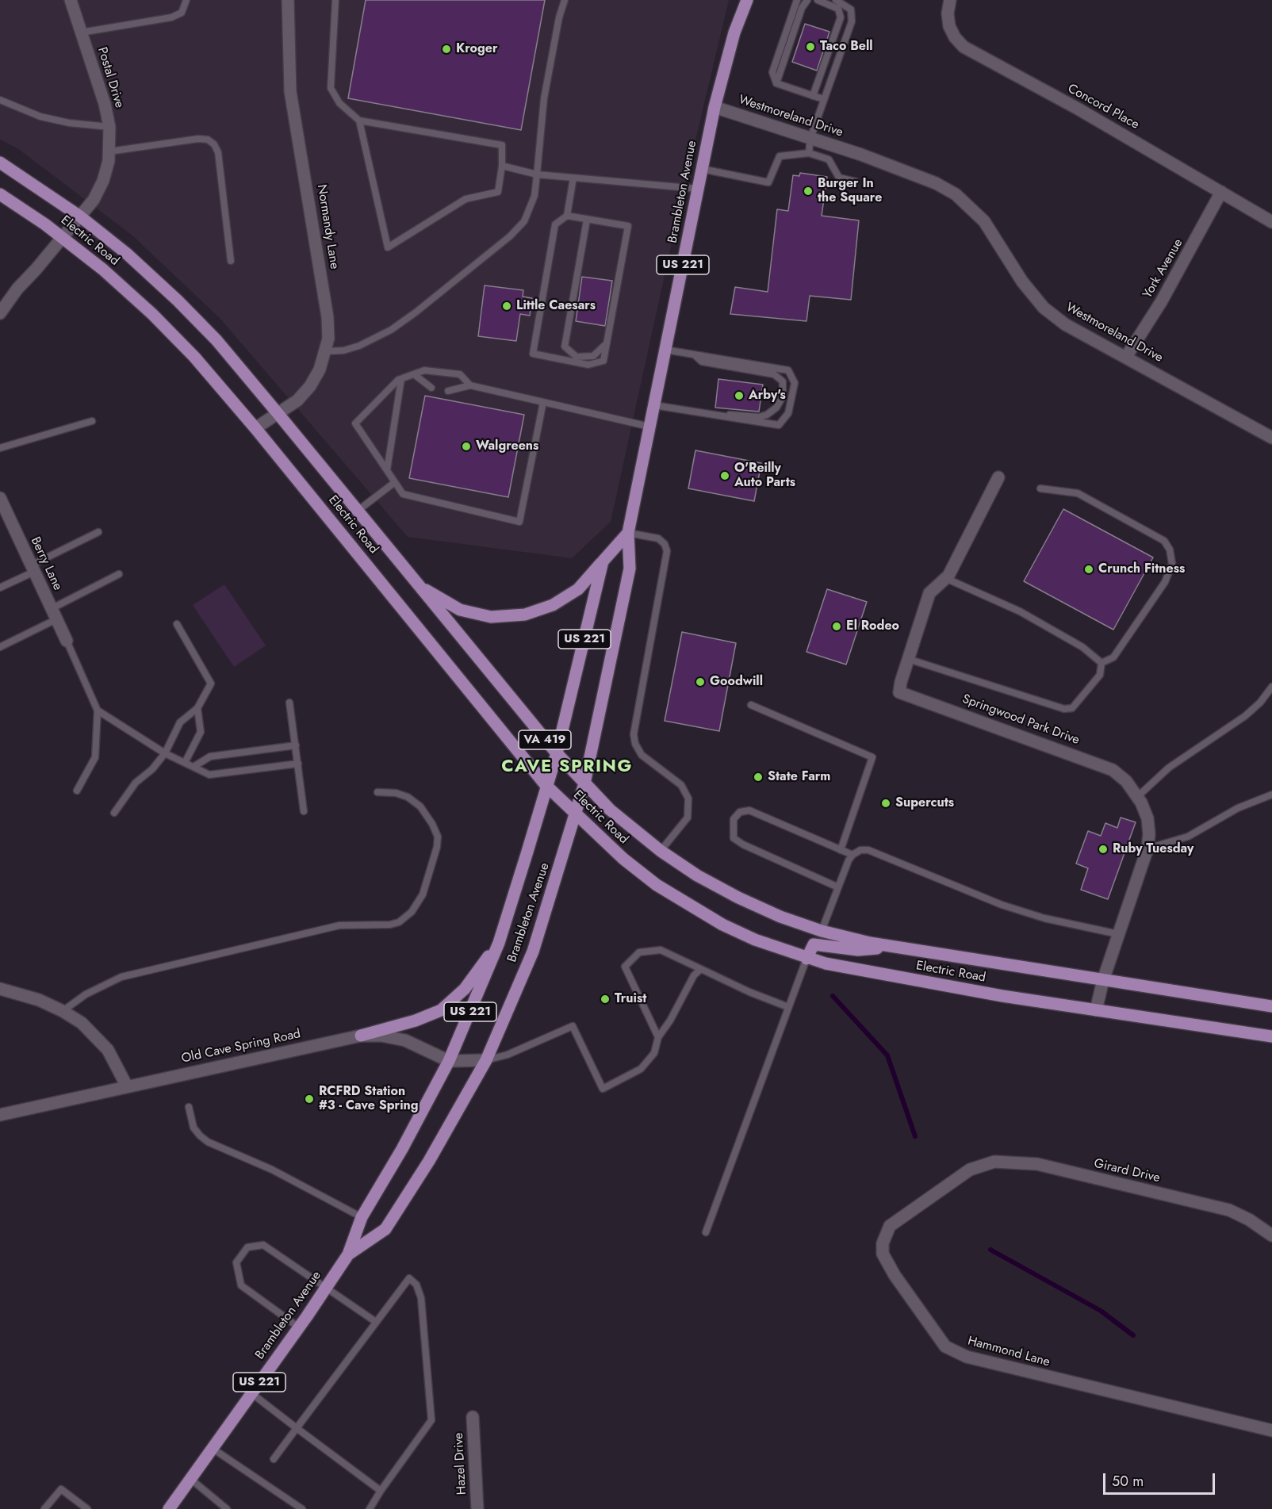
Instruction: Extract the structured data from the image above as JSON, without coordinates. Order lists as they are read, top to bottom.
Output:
{
  "streets": {
    "main road": [
      "Brambleton Avenue",
      "Electric Road",
      "US 221",
      "VA 419"
    ],
    "street": [
      "Postal Drive",
      "Concord Place",
      "Westmoreland Drive",
      "Normandy Lane",
      "York Avenue",
      "Berry Lane",
      "Springwood Park Drive",
      "Old Cave Spring Road",
      "Girard Drive",
      "Hammond Lane",
      "Hazel Drive"
    ]
  },
  "crossings": [
    ["Postal Drive", "Electric Road"],
    ["Concord Place", "York Avenue"],
    ["Westmoreland Drive", "Brambleton Avenue"],
    ["Westmoreland Drive", "York Avenue"],
    ["Brambleton Avenue", "Electric Road"],
    ["Brambleton Avenue", "Old Cave Spring Road"],
    ["Normandy Lane", "Electric Road"],
    ["Electric Road", "Springwood Park Drive"],
    ["Girard Drive", "Hammond Lane"]
  ],
  "districts": ["CAVE SPRING"],
  "places": [
    "Taco Bell",
    "Kroger",
    "Burger In the Square",
    "Little Caesars",
    "Arby's",
    "Walgreens",
    "O'Reilly Auto Parts",
    "Crunch Fitness",
    "El Rodeo",
    "Goodwill",
    "State Farm",
    "Supercuts",
    "Ruby Tuesday",
    "Truist",
    "RCFRD Station #3 - Cave Spring"
  ],
  "scale_bar": "50 m"
}
